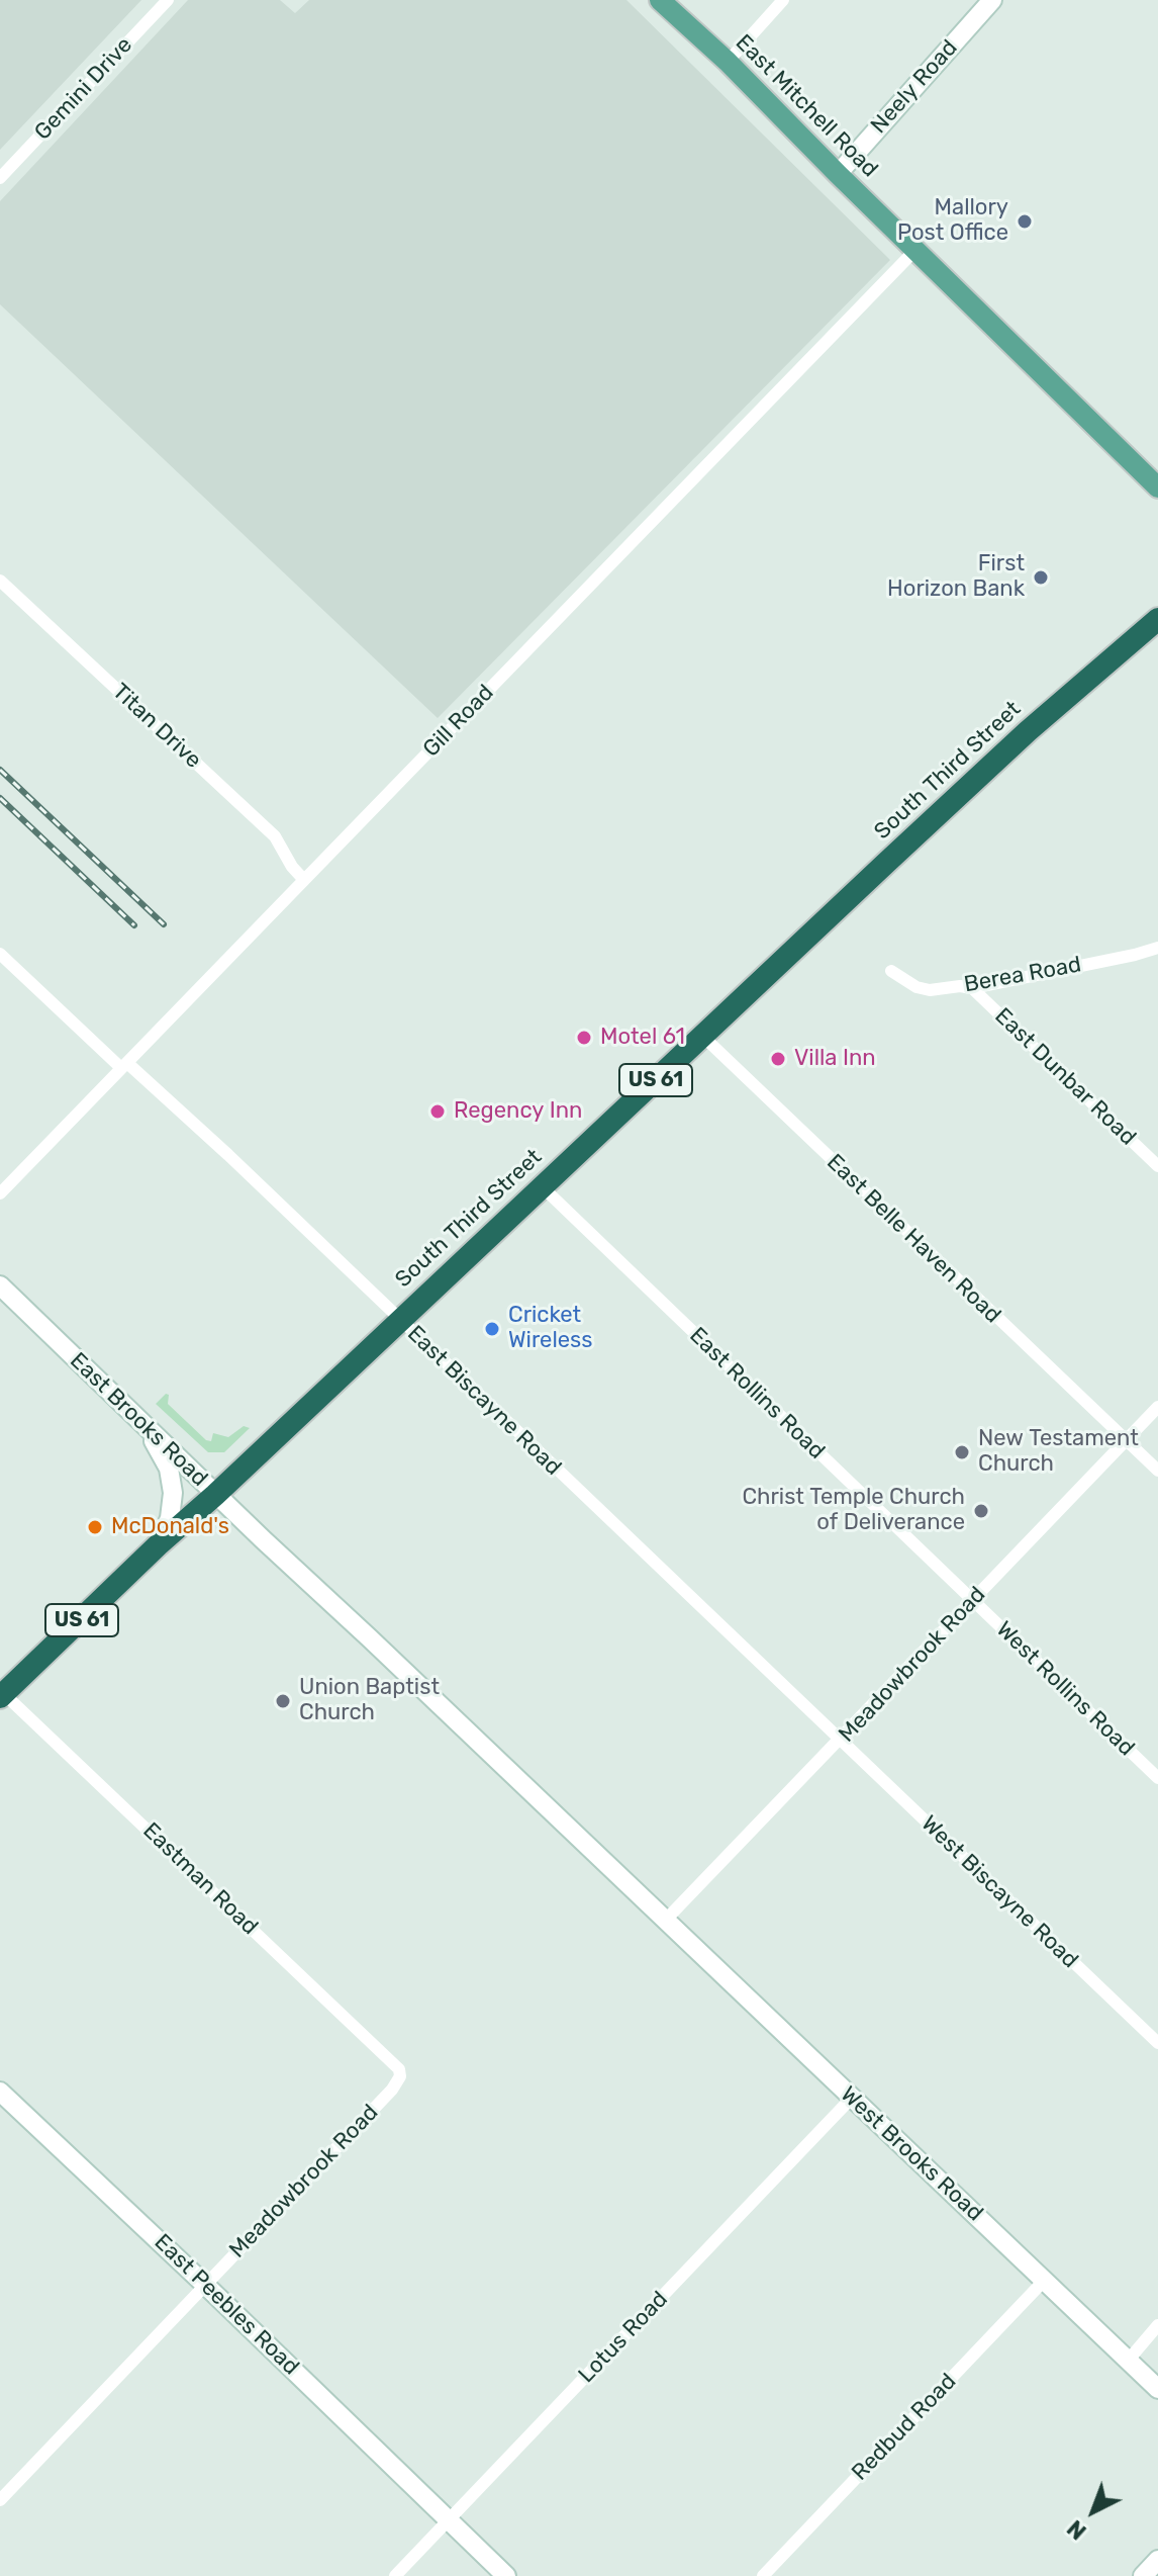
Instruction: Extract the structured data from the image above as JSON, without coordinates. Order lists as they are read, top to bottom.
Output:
{
  "streets": {
    "highway": ["South Third Street", "US 61"],
    "main road": ["East Mitchell Road"],
    "street": [
      "Neely Road",
      "Gemini Drive",
      "Gill Road",
      "Titan Drive",
      "Berea Road",
      "East Dunbar Road",
      "East Belle Haven Road",
      "East Rollins Road",
      "East Biscayne Road",
      "East Brooks Road",
      "Meadowbrook Road",
      "West Rollins Road",
      "Eastman Road",
      "West Biscayne Road",
      "West Brooks Road",
      "East Peebles Road",
      "Lotus Road",
      "Redbud Road"
    ]
  },
  "crossings": [
    ["Neely Road", "East Mitchell Road"],
    ["East Mitchell Road", "Gill Road"],
    ["Gill Road", "Titan Drive"],
    ["Gill Road", "East Biscayne Road"],
    ["South Third Street", "East Belle Haven Road"],
    ["South Third Street", "East Rollins Road"],
    ["South Third Street", "East Biscayne Road"],
    ["South Third Street", "East Brooks Road"],
    ["South Third Street", "Eastman Road"],
    ["Berea Road", "East Dunbar Road"],
    ["East Belle Haven Road", "Meadowbrook Road"],
    ["East Rollins Road", "Meadowbrook Road"],
    ["East Rollins Road", "West Rollins Road"],
    ["East Biscayne Road", "Meadowbrook Road"],
    ["East Biscayne Road", "West Biscayne Road"],
    ["East Brooks Road", "Meadowbrook Road"],
    ["East Brooks Road", "West Brooks Road"],
    ["Meadowbrook Road", "West Rollins Road"],
    ["Meadowbrook Road", "Eastman Road"],
    ["Meadowbrook Road", "West Biscayne Road"],
    ["Meadowbrook Road", "West Brooks Road"],
    ["Meadowbrook Road", "East Peebles Road"],
    ["West Brooks Road", "Lotus Road"],
    ["West Brooks Road", "Redbud Road"],
    ["East Peebles Road", "Lotus Road"]
  ],
  "places": [
    "Mallory Post Office",
    "First Horizon Bank",
    "Motel 61",
    "Villa Inn",
    "Regency Inn",
    "Cricket Wireless",
    "New Testament Church",
    "Christ Temple Church of Deliverance",
    "McDonald's",
    "Union Baptist Church"
  ],
  "north": "bottom left"
}
